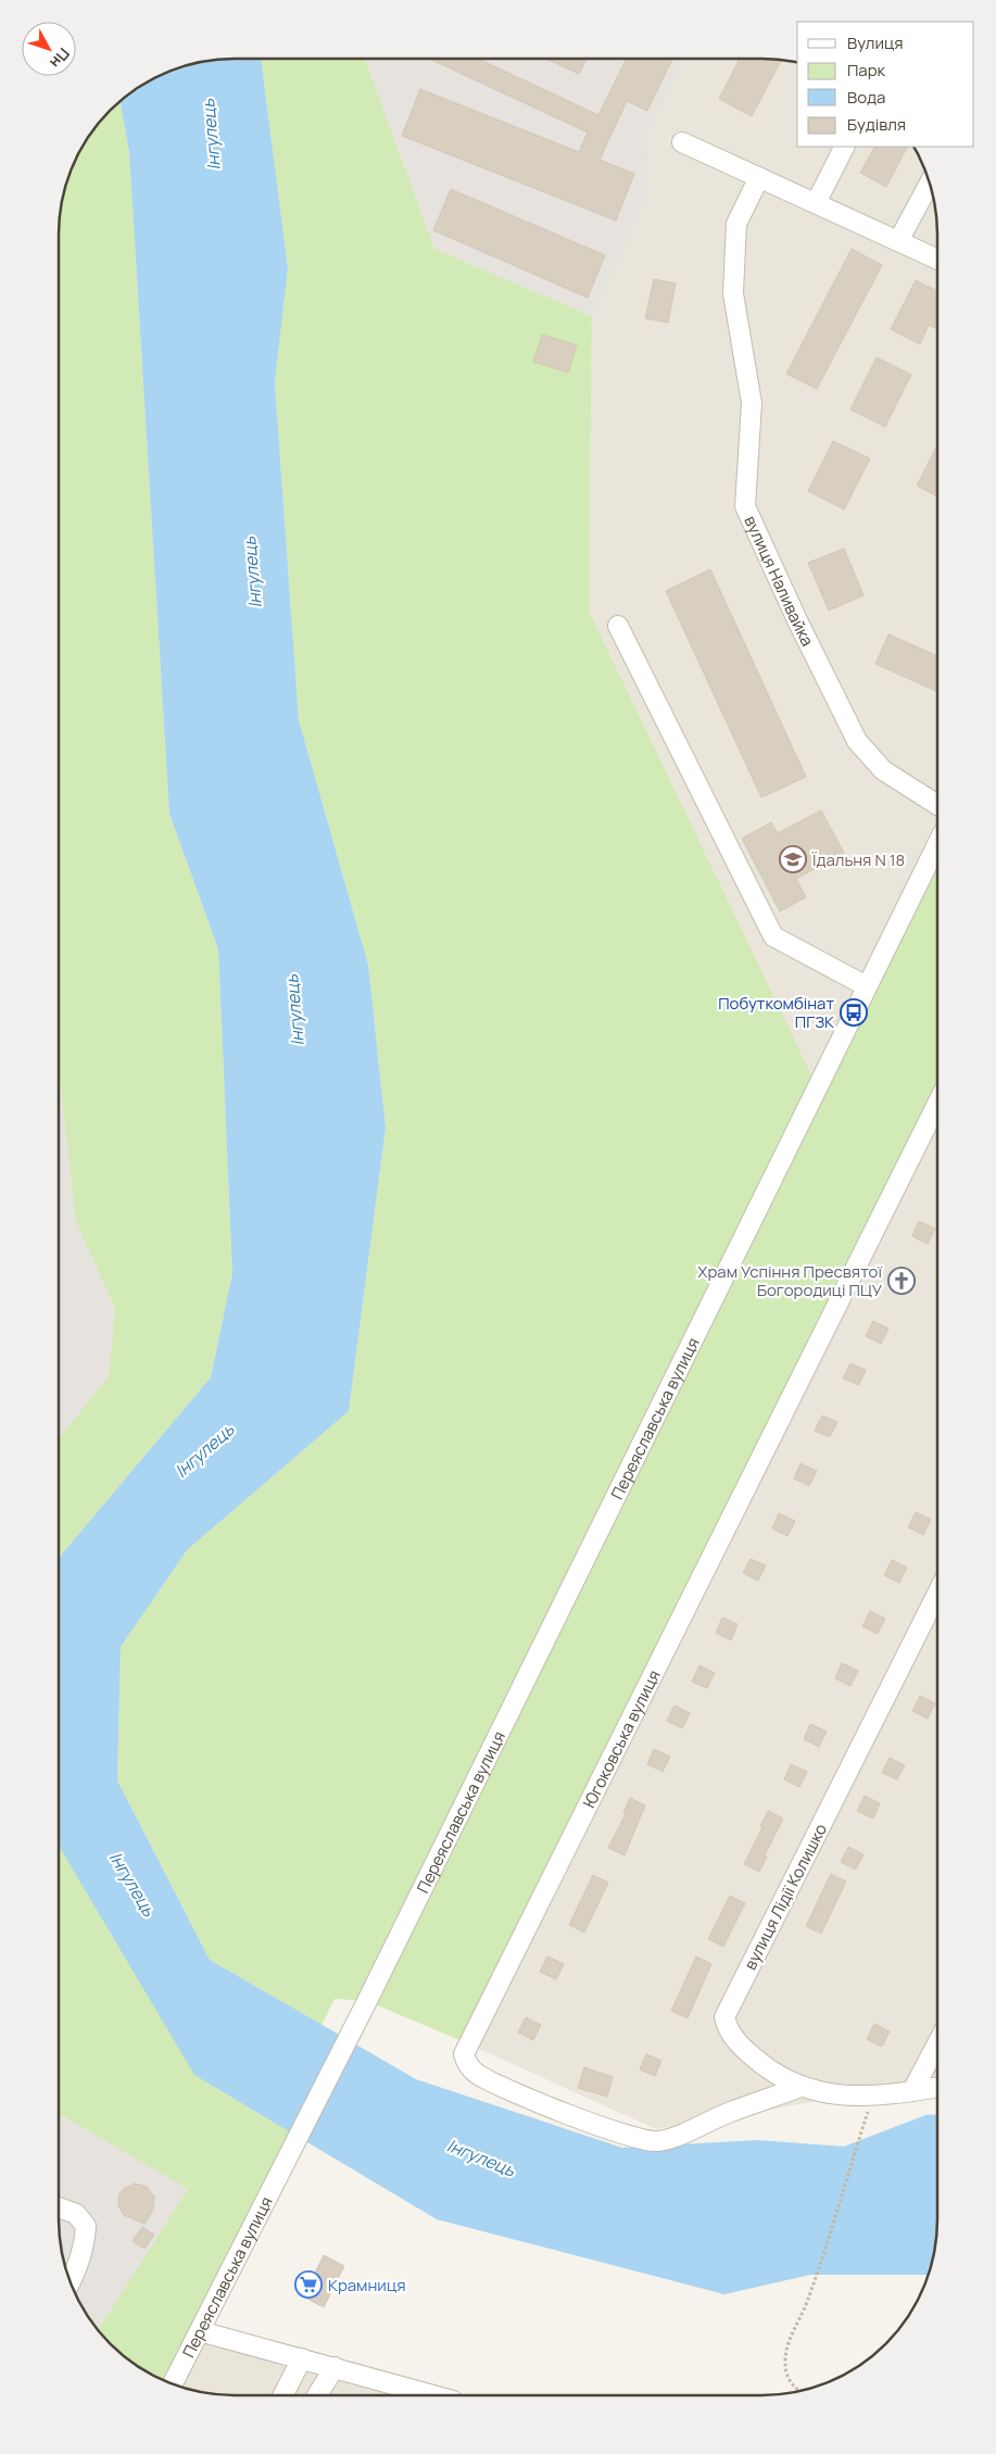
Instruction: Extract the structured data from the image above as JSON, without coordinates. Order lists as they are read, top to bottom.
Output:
{
  "streets": {
    "street": [
      "вулиця Наливайка",
      "Переяславська вулиця",
      "Югоковська вулиця",
      "вулиця Лідії Колишко"
    ]
  },
  "crossings": [
    ["Югоковська вулиця", "вулиця Лідії Колишко"]
  ],
  "water": ["Інгулець"],
  "places": {
    "school or university": ["Їдальня N 18"],
    "bus stop": ["Побуткомбінат ПГЗК"],
    "church": ["Храм Успіння Пресвятої Богородиці ПЦУ"],
    "supermarket": ["Крамниця"]
  },
  "legend": [
    "Вулиця",
    "Парк",
    "Вода",
    "Будівля"
  ],
  "north": "bottom right"
}
